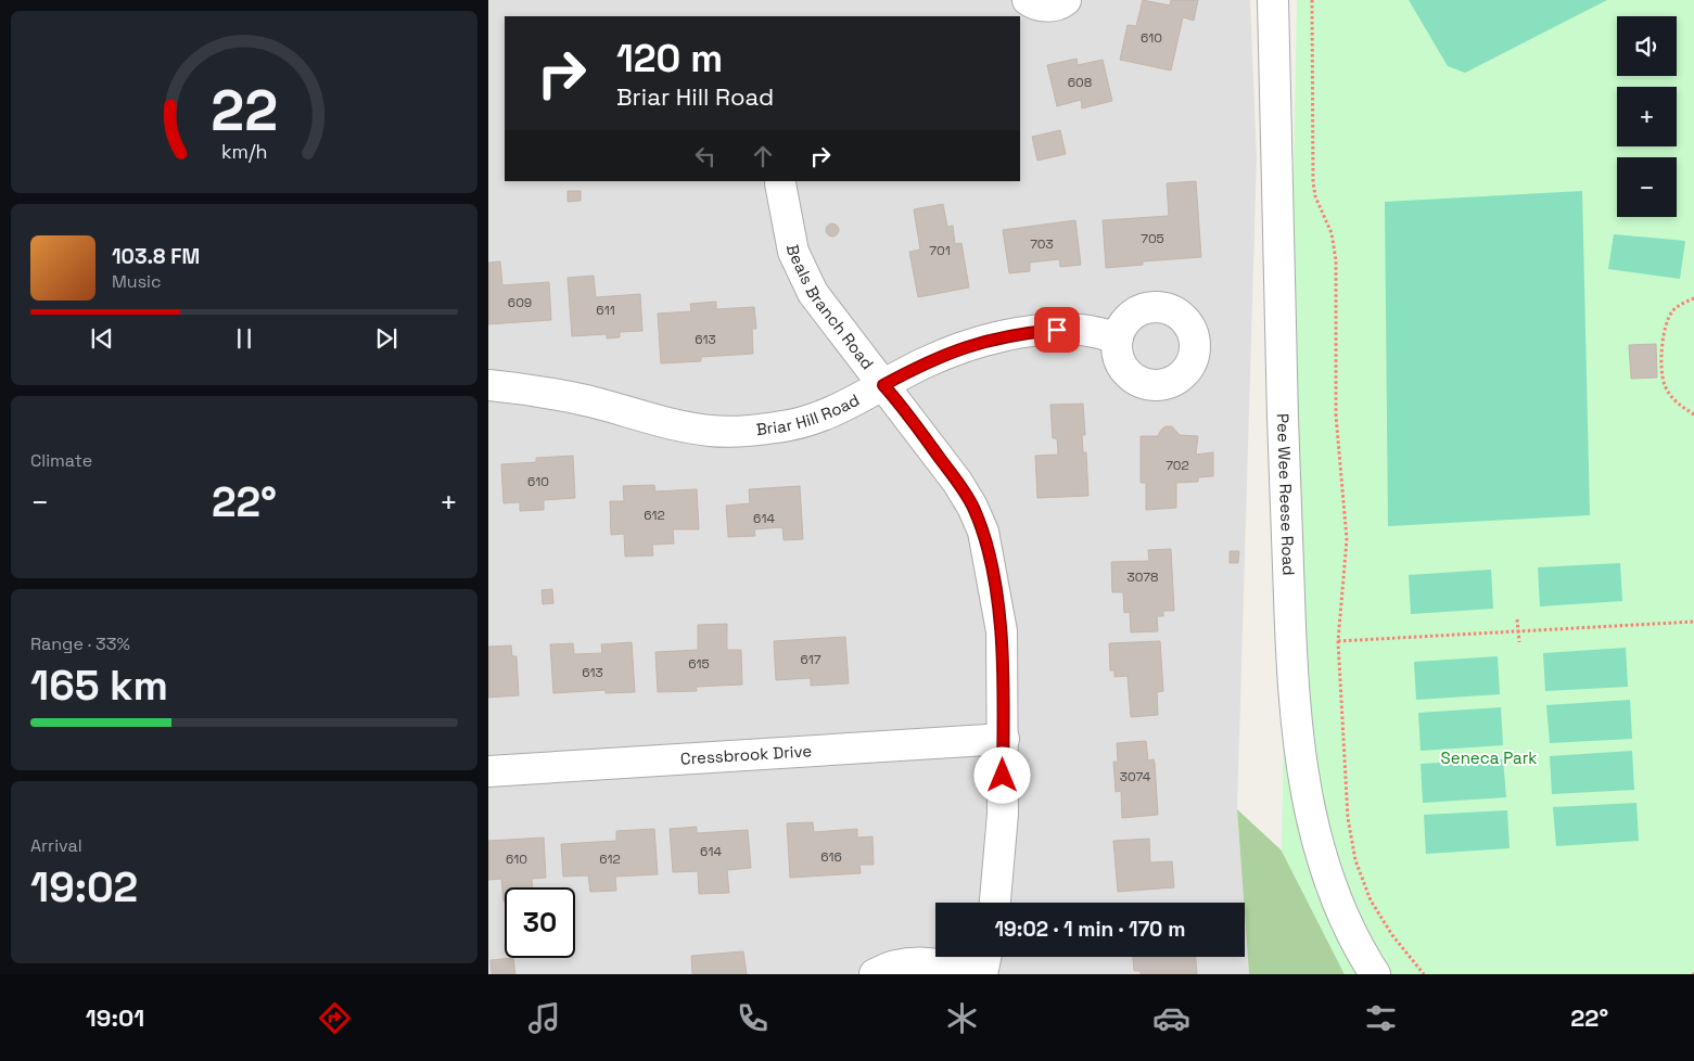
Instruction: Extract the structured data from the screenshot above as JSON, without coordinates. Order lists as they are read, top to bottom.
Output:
{
  "streets": {
    "street": [
      "Beals Branch Road",
      "Briar Hill Road",
      "Pee Wee Reese Road",
      "Cressbrook Drive"
    ]
  },
  "crossings": [
    ["Beals Branch Road", "Briar Hill Road"],
    ["Beals Branch Road", "Cressbrook Drive"]
  ],
  "parks": ["Seneca Park"],
  "house_numbers": [
    "610",
    "608",
    "705",
    "703",
    "701",
    "609",
    "611",
    "613",
    "702",
    "610",
    "612",
    "614",
    "3078",
    "617",
    "615",
    "613",
    "3074",
    "614",
    "616",
    "610",
    "612"
  ],
  "page": {
    "map_buttons": ["+", "−"],
    "turn": ["120 m", "Briar Hill Road"],
    "song": ["103.8 FM", "Music"],
    "tile": [
      "Climate",
      ["Range · 33%", "165 km"],
      ["Arrival", "19:02"]
    ],
    "heat": ["−", "22°", "+"],
    "limit": "30",
    "trip": "19:02 · 1 min · 170 m",
    "tabs": ["19:01", "22°"],
    "gauge": ["22", "km/h"]
  }
}
